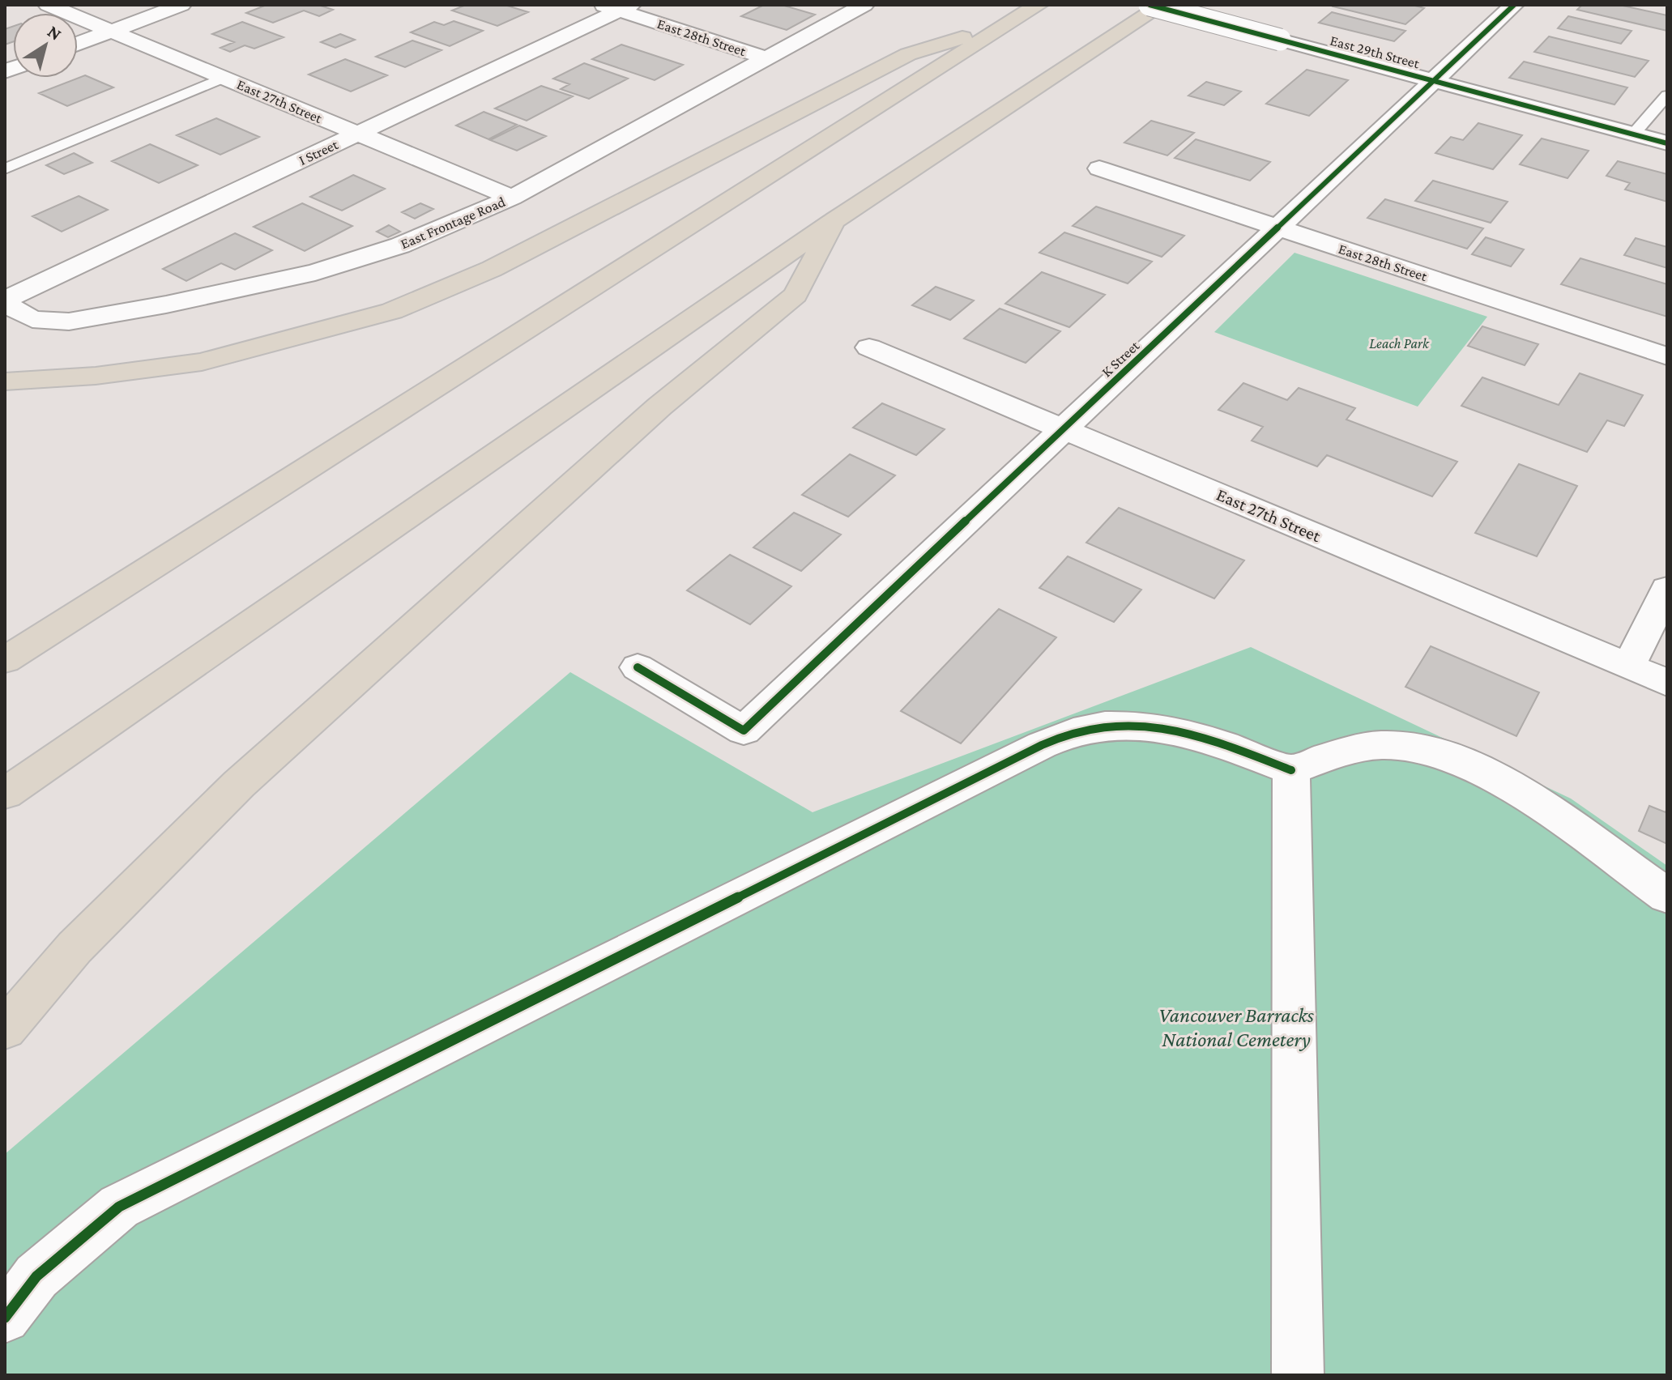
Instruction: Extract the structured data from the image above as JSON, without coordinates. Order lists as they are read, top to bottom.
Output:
{
  "streets": {
    "street": [
      "East 28th Street",
      "East 29th Street",
      "East 27th Street",
      "I Street",
      "East Frontage Road",
      "K Street"
    ]
  },
  "crossings": [
    ["East 28th Street", "I Street"],
    ["East 28th Street", "East Frontage Road"],
    ["East 28th Street", "K Street"],
    ["East 29th Street", "K Street"],
    ["East 27th Street", "I Street"],
    ["East 27th Street", "East Frontage Road"],
    ["East 27th Street", "K Street"],
    ["I Street", "East Frontage Road"]
  ],
  "parks": ["Leach Park", "Vancouver Barracks National Cemetery"],
  "north": "top right"
}
